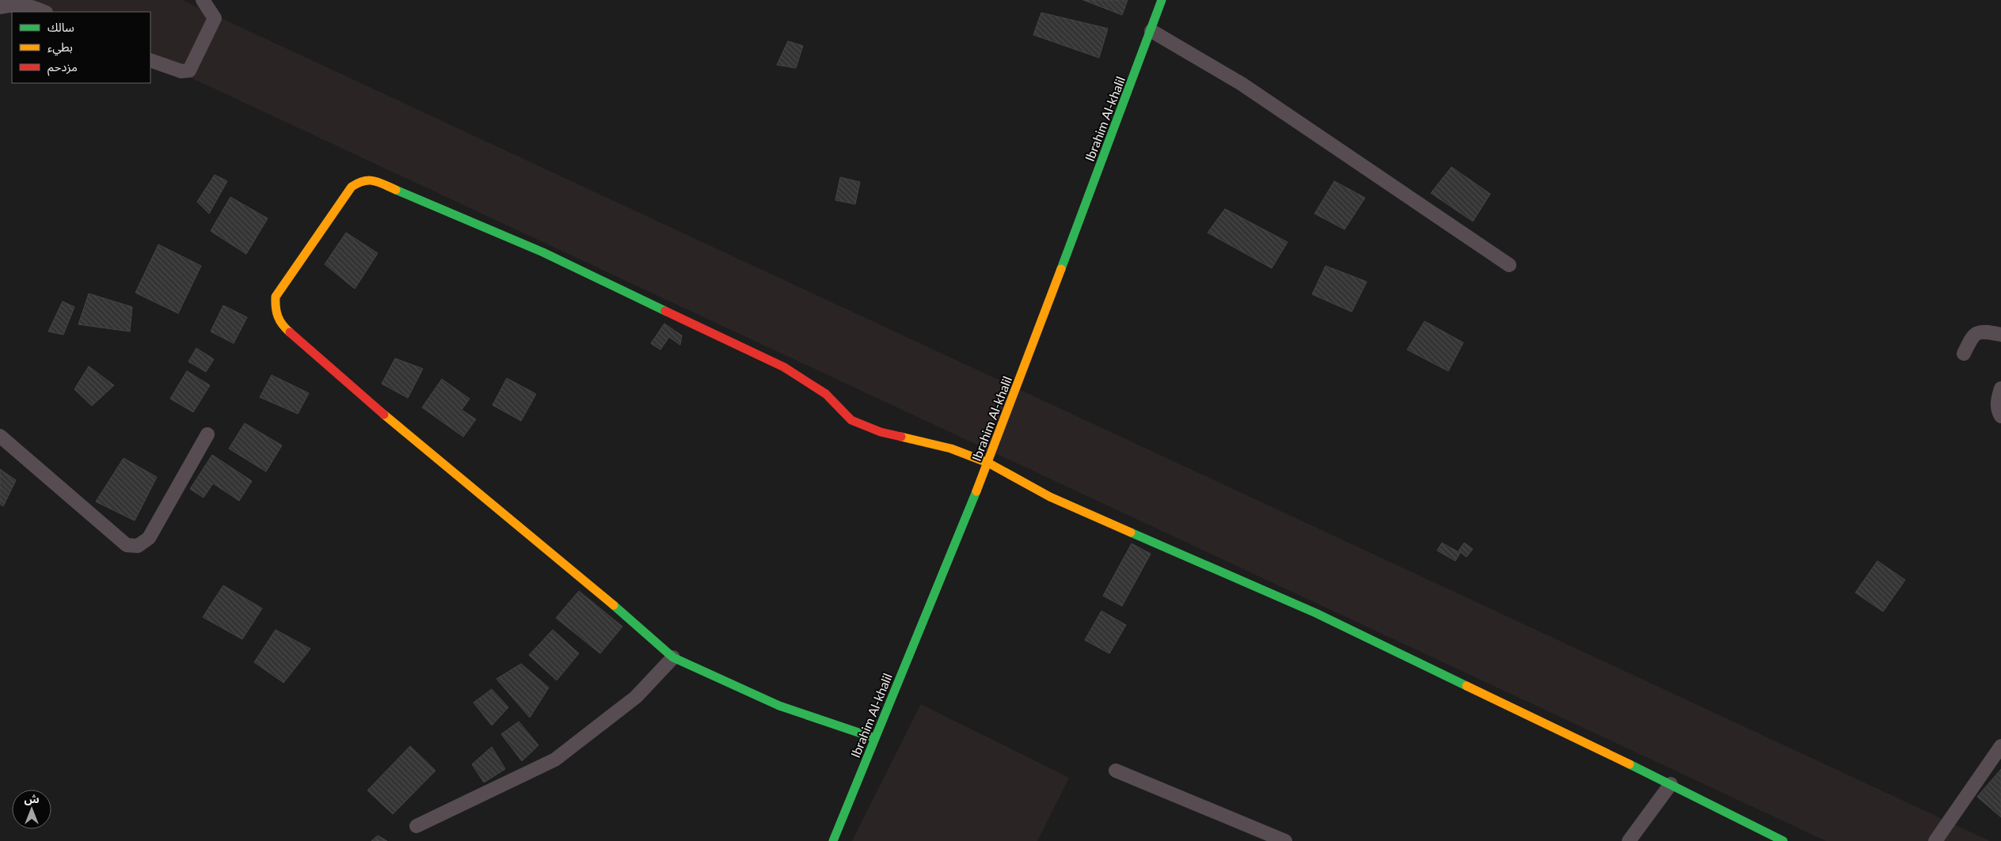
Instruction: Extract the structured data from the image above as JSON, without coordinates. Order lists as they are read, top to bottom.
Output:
{
  "streets": {
    "street": ["Ibrahim Al-khalil"]
  },
  "legend": ["سالك", "بطيء", "مزدحم"],
  "north": "top"
}
